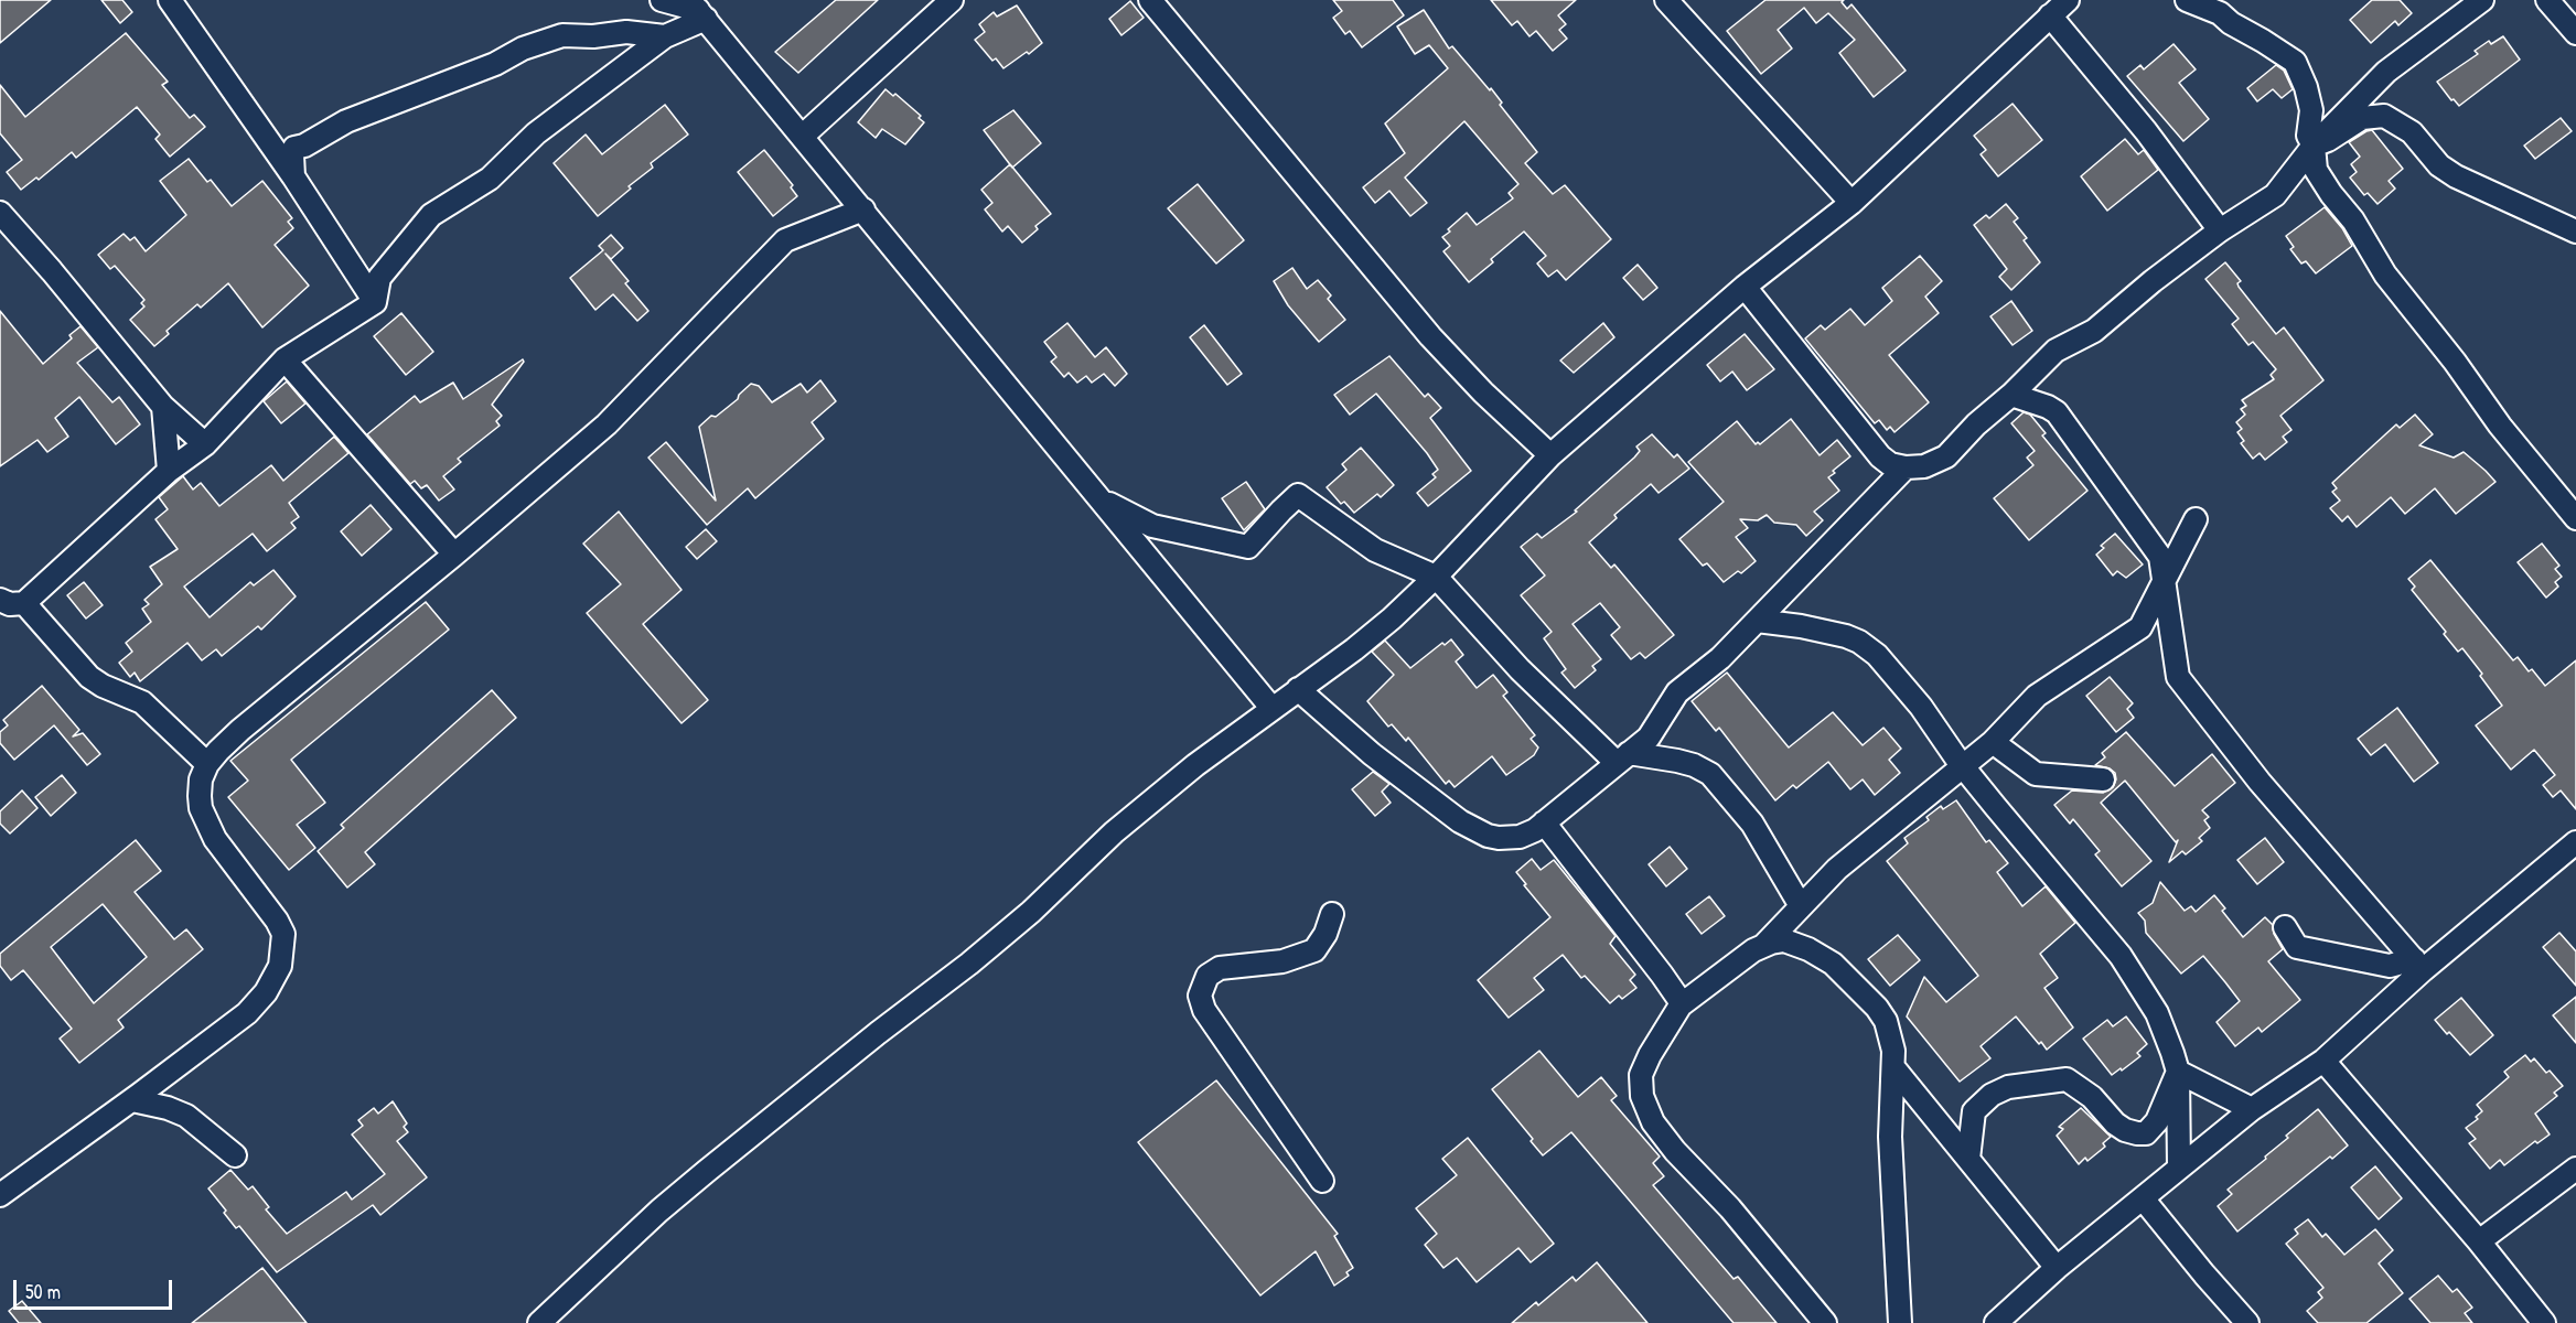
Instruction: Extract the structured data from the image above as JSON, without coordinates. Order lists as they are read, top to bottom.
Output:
{
  "scale_bar": "50 m"
}
